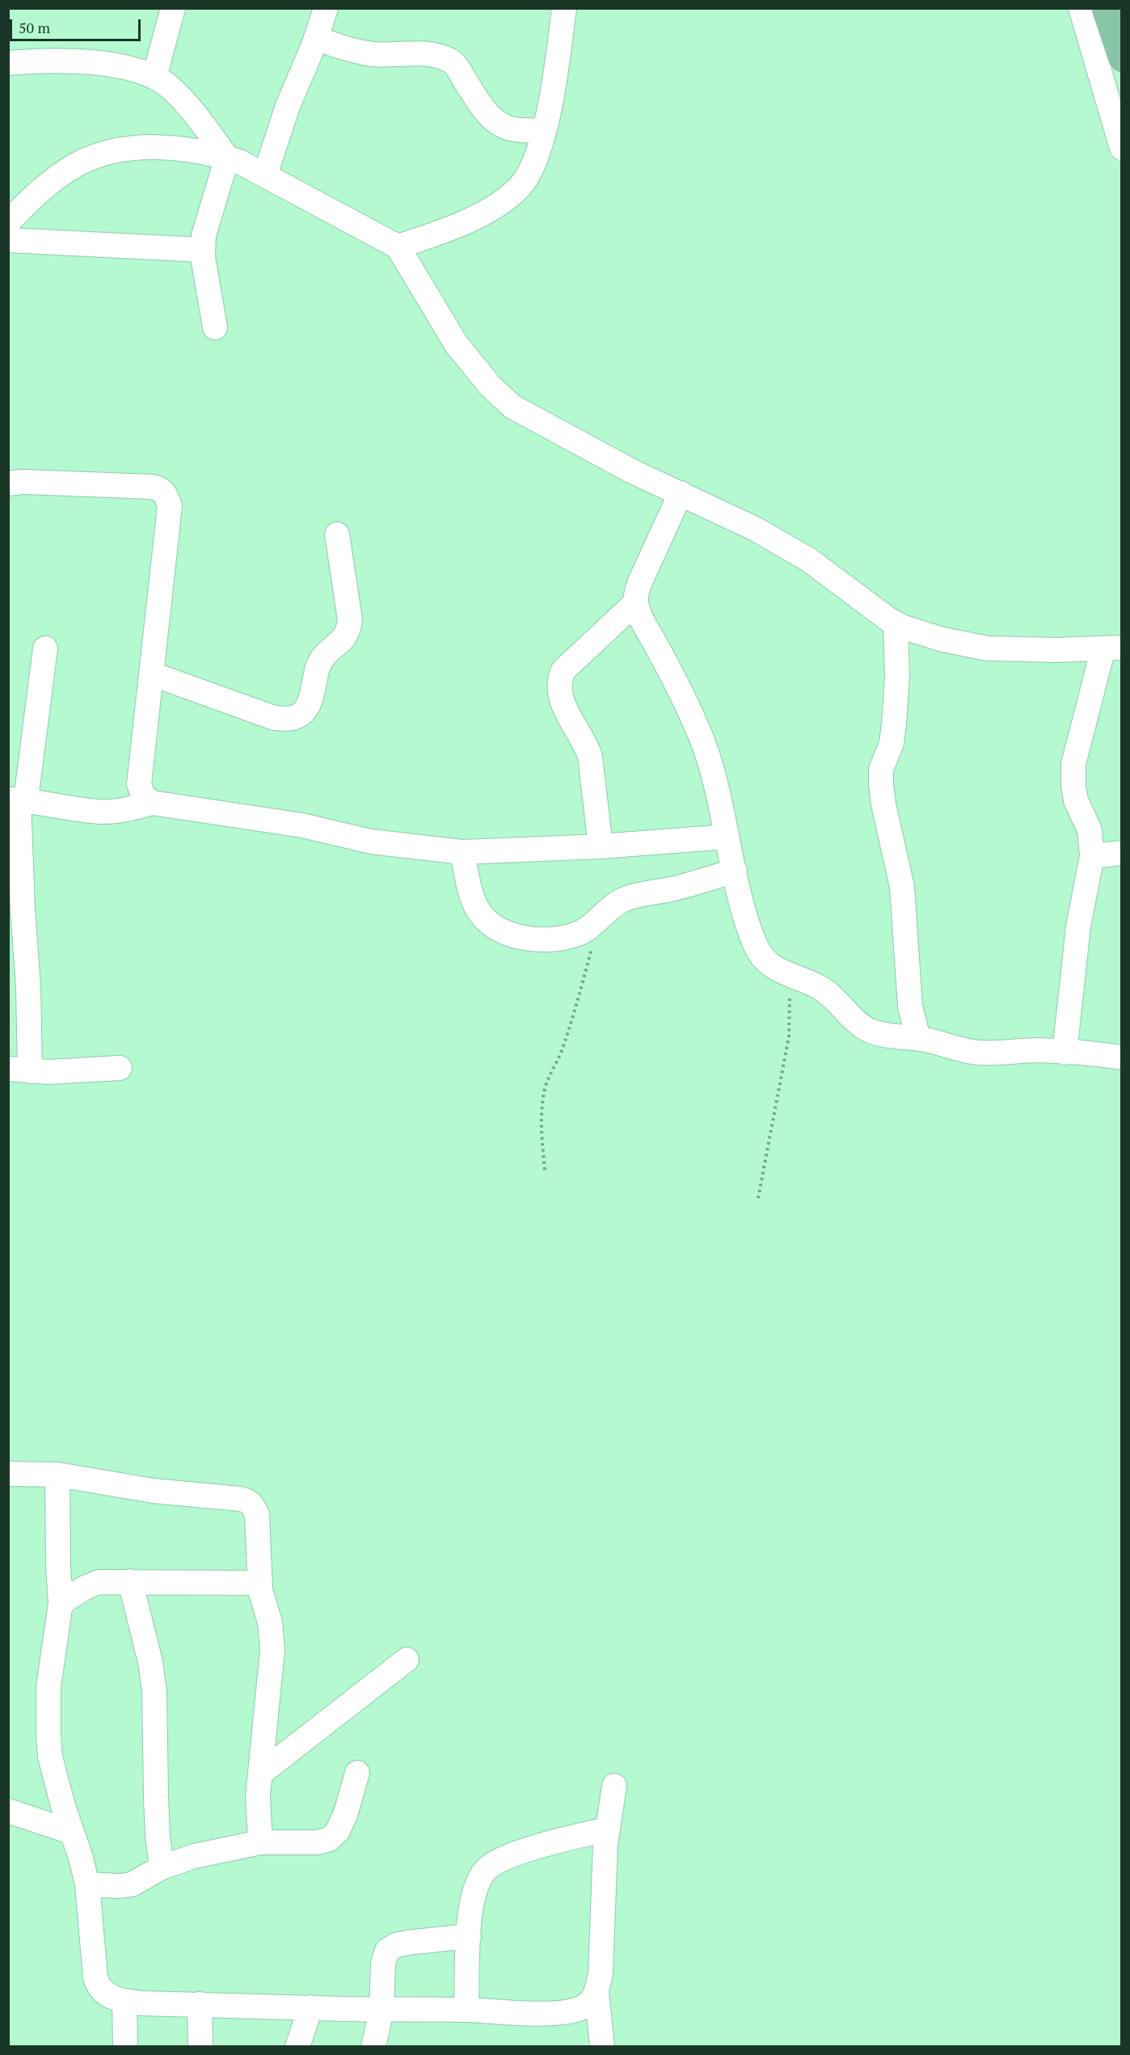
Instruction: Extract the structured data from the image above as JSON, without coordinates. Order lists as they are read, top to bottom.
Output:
{
  "scale_bar": "50 m"
}
